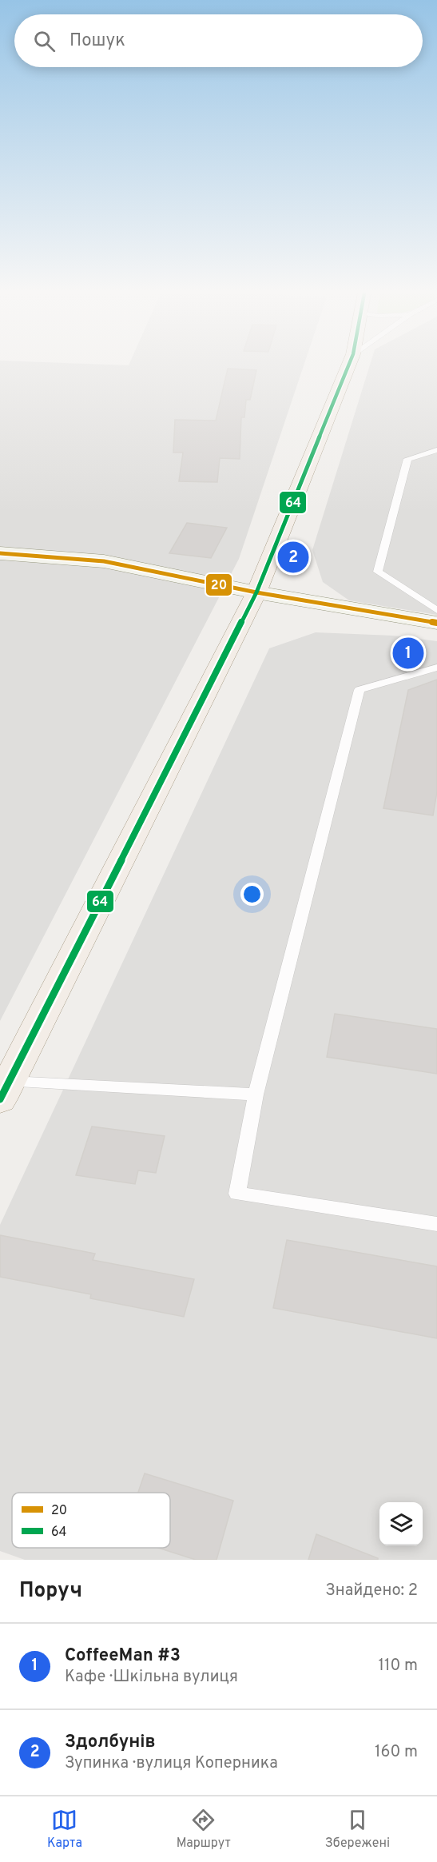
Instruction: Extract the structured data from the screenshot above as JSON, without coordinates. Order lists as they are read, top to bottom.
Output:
{
  "lines": ["transit line 64", "transit line 20"],
  "legend": ["20", "64"],
  "page": {
    "search": "Пошук",
    "pins": ["2", "1"],
    "heading": ["Поруч", "Знайдено: 2"],
    "list": [
      {
        "mark": "1",
        "name": "CoffeeMan #3",
        "note": "Кафе · Шкільна вулиця",
        "value": "110 m"
      },
      {
        "mark": "2",
        "name": "Здолбунів",
        "note": "Зупинка · вулиця Коперника",
        "value": "160 m"
      }
    ],
    "nav": ["Карта", "Маршрут", "Збережені"]
  }
}
